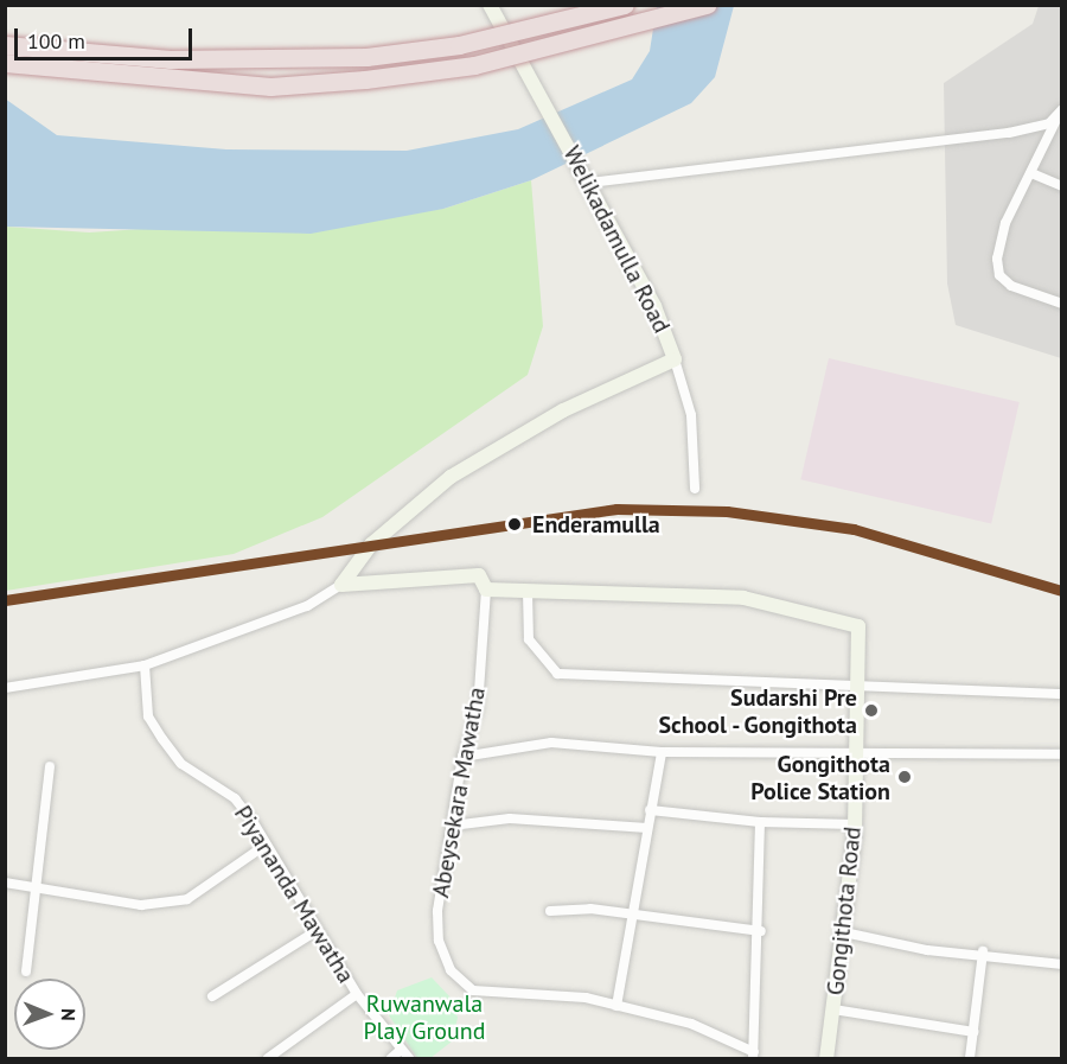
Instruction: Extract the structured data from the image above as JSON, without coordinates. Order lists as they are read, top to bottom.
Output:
{
  "streets": {
    "street": [
      "Welikadamulla Road",
      "Abeysekara Mawatha",
      "Piyananda Mawatha",
      "Gongithota Road"
    ]
  },
  "parks": ["Ruwanwala Play Ground"],
  "places": ["Enderamulla", "Sudarshi Pre School - Gongithota", "Gongithota Police Station"],
  "scale_bar": "100 m",
  "north": "right"
}
